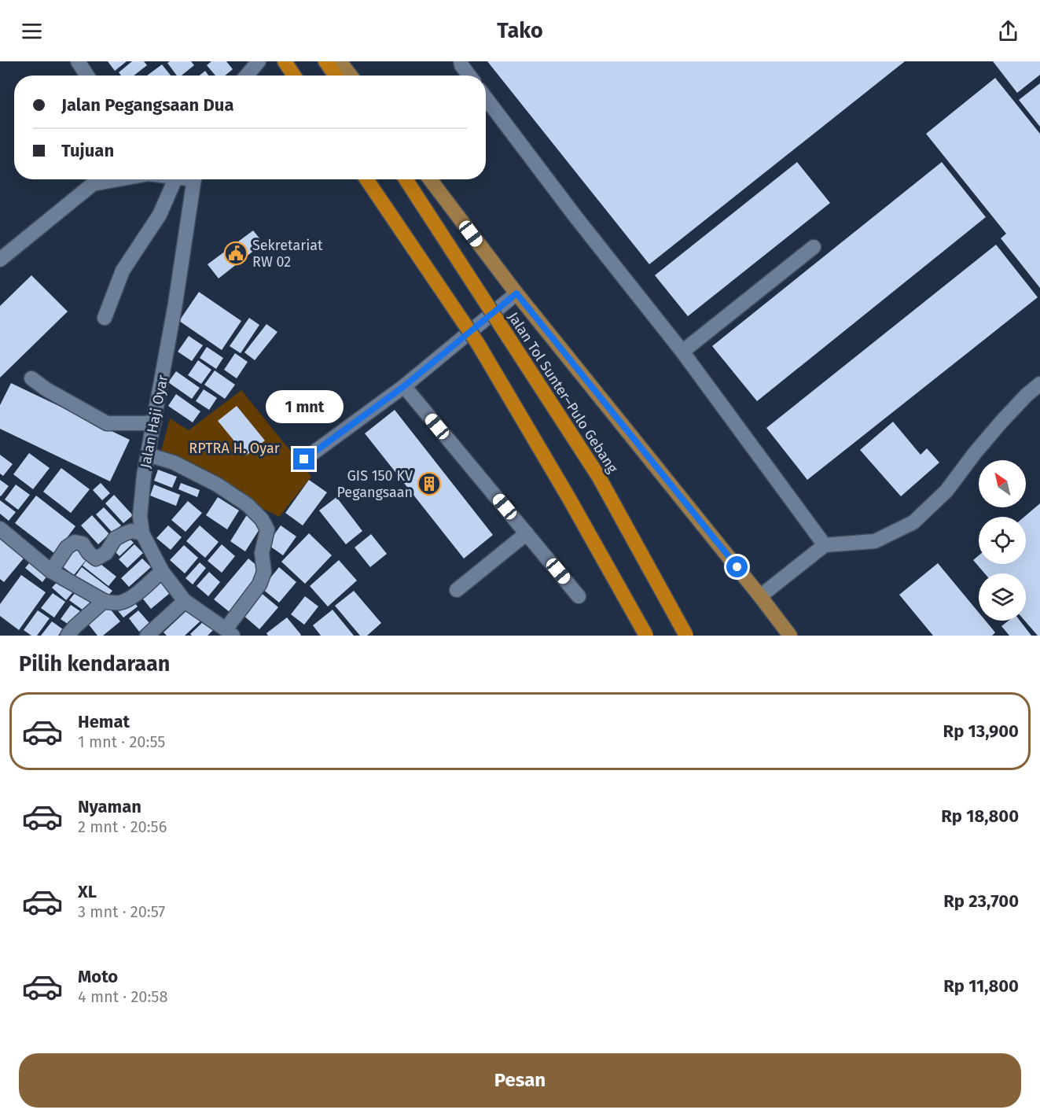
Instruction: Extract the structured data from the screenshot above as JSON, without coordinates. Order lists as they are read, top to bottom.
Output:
{
  "streets": {
    "highway": ["Jalan Tol Sunter–Pulo Gebang"],
    "street": ["Jalan Haji Oyar"]
  },
  "parks": ["RPTRA H. Oyar"],
  "places": {
    "public building": ["Sekretariat RW 02"],
    "building": ["GIS 150 KV Pegangsaan"]
  },
  "north": "top left",
  "page": {
    "header": "Tako",
    "banner": ["Jalan Pegangsaan Dua", "Tujuan"],
    "bubble": "1 mnt",
    "heading": "Pilih kendaraan",
    "list": [
      {
        "name": "Hemat",
        "note": "1 mnt · 20:55",
        "value": "Rp 13,900"
      },
      {
        "name": "Nyaman",
        "note": "2 mnt · 20:56",
        "value": "Rp 18,800"
      },
      {
        "name": "XL",
        "note": "3 mnt · 20:57",
        "value": "Rp 23,700"
      },
      {
        "name": "Moto",
        "note": "4 mnt · 20:58",
        "value": "Rp 11,800"
      }
    ],
    "buttons": "Pesan"
  }
}
